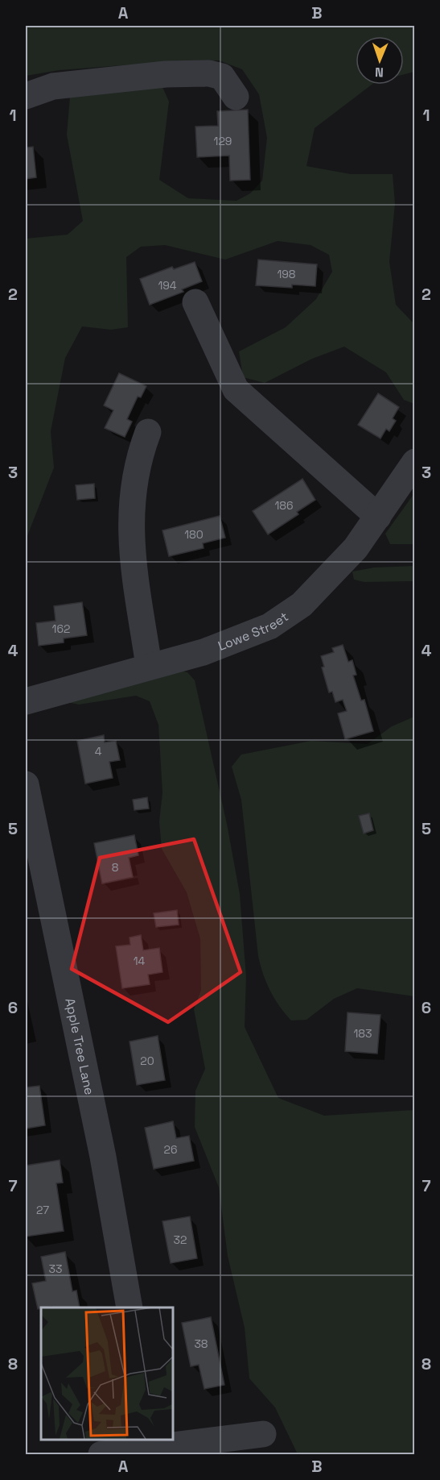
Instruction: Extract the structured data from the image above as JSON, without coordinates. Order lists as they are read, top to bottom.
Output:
{
  "streets": {
    "street": ["Lowe Street", "Apple Tree Lane"]
  },
  "house_numbers": [
    "129",
    "198",
    "194",
    "186",
    "180",
    "162",
    "4",
    "8",
    "14",
    "183",
    "20",
    "26",
    "27",
    "32",
    "33",
    "38"
  ],
  "north": "bottom",
  "grid": {
    "columns": ["A", "B"],
    "rows": [
      "1",
      "2",
      "3",
      "4",
      "5",
      "6",
      "7",
      "8"
    ]
  }
}
